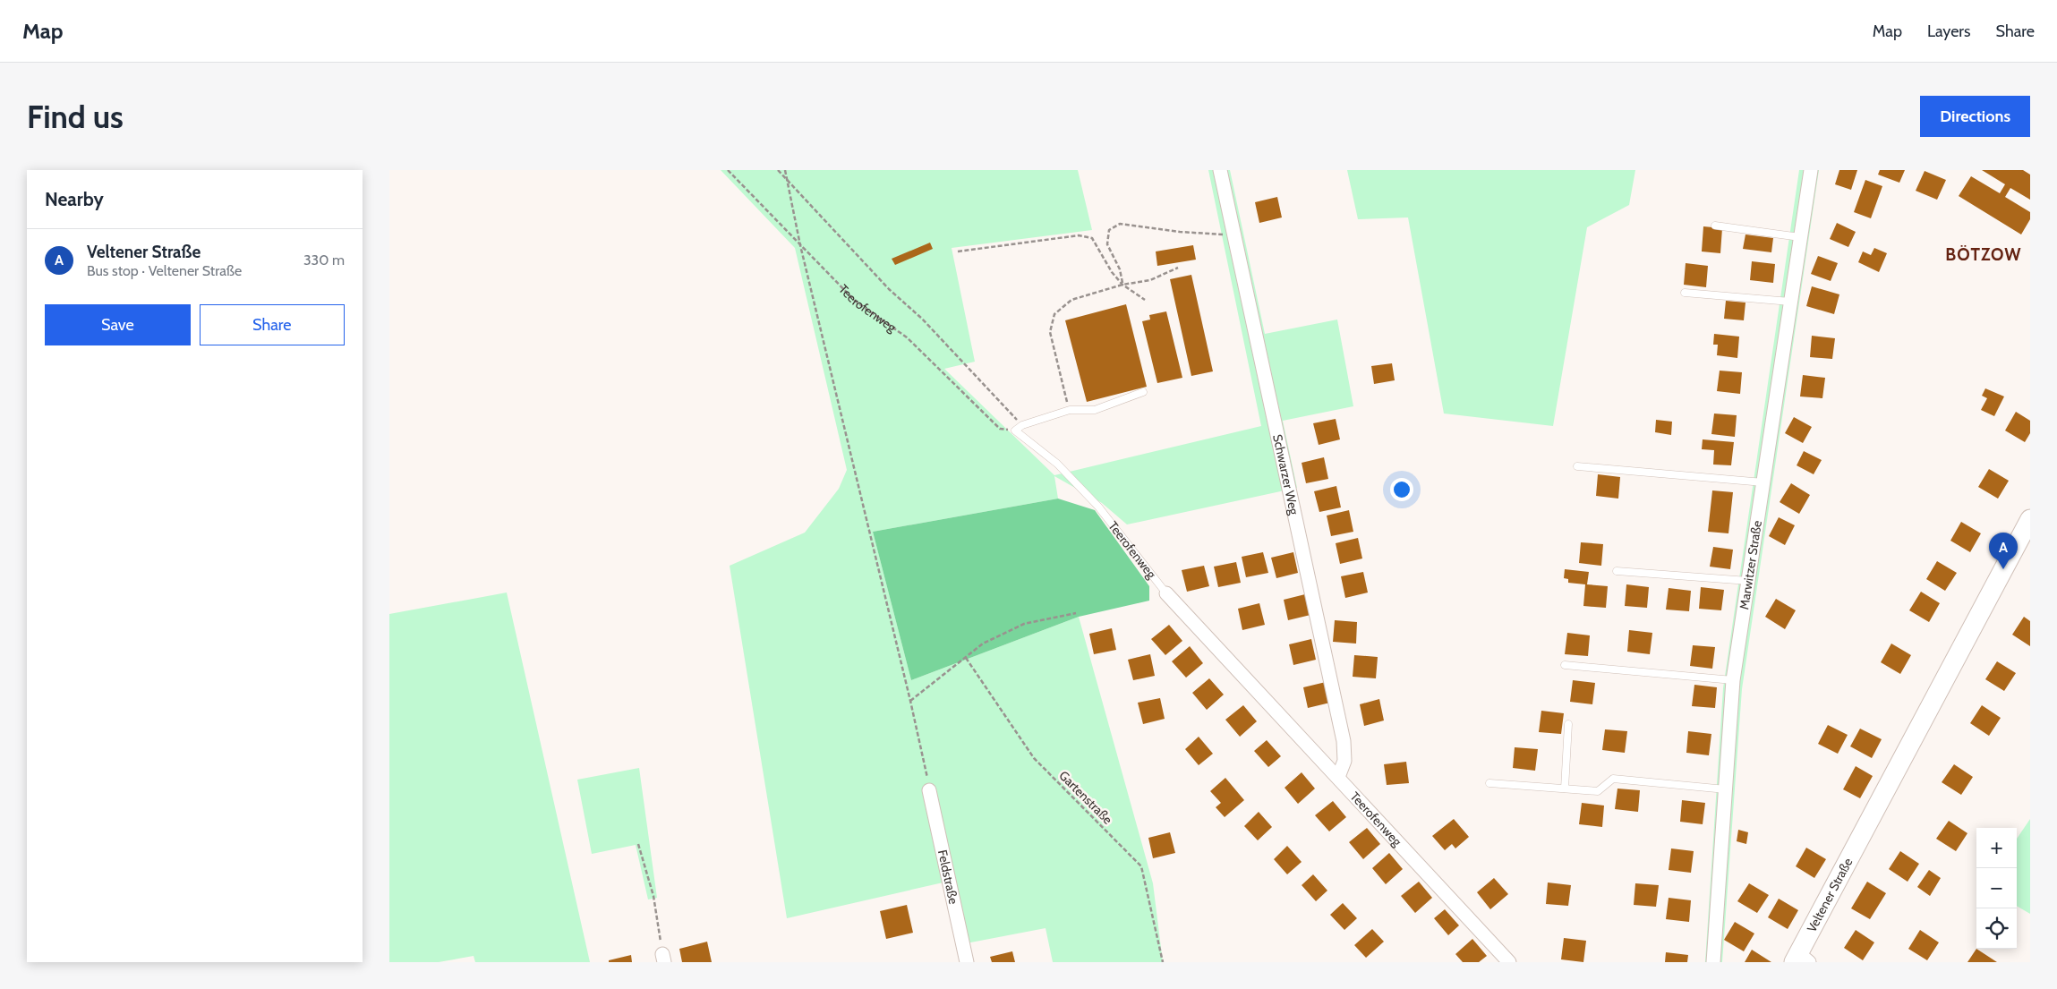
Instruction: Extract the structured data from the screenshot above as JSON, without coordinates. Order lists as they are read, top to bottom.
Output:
{
  "streets": {
    "main road": ["Veltener Straße"],
    "street": [
      "Teerofenweg",
      "Schwarzer Weg",
      "Marwitzer Straße",
      "Feldstraße"
    ],
    "path": ["Gartenstraße"]
  },
  "crossings": [
    ["Teerofenweg", "Schwarzer Weg"]
  ],
  "districts": ["BÖTZOW"],
  "page": {
    "header": "Map",
    "nav": ["Map", "Layers", "Share"],
    "buttons": [
      "Directions",
      ["Save", "Share"]
    ],
    "title": "Find us",
    "heading": "Nearby",
    "list": [
      {
        "mark": "A",
        "name": "Veltener Straße",
        "note": "Bus stop · Veltener Straße",
        "value": "330 m"
      }
    ],
    "pins": "A",
    "map_buttons": ["+", "−"]
  }
}
